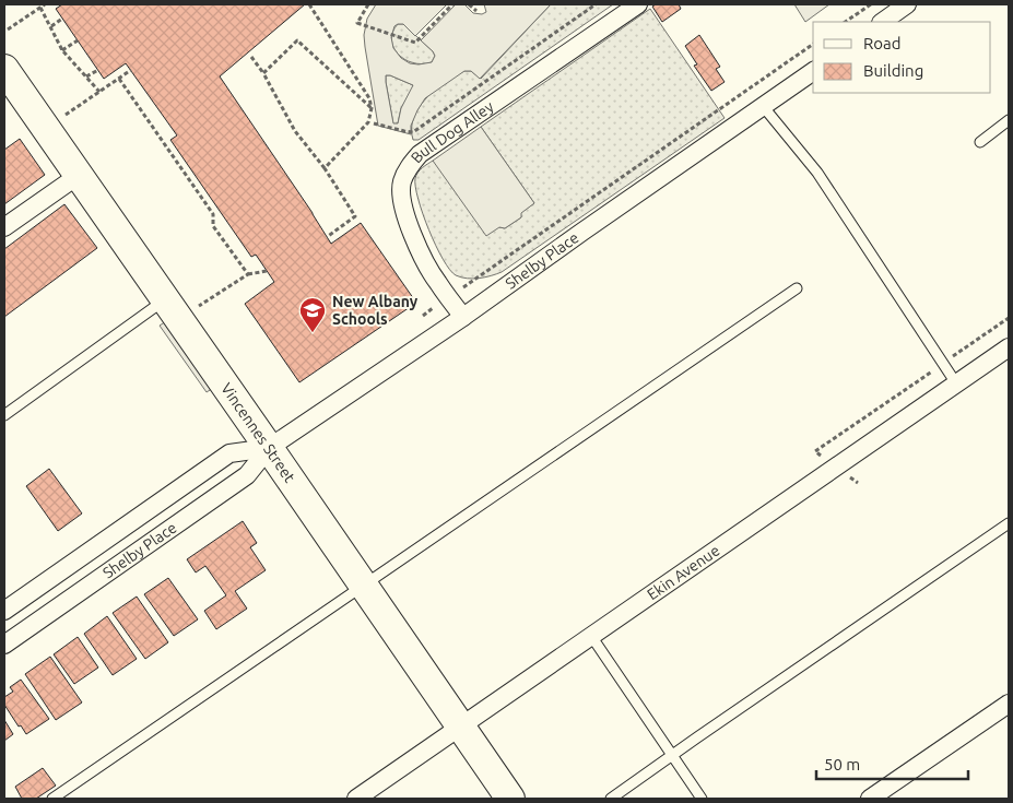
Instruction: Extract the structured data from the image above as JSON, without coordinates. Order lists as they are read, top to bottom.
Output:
{
  "streets": {
    "main road": ["Vincennes Street"],
    "street": ["Bull Dog Alley", "Shelby Place", "Ekin Avenue"]
  },
  "crossings": [
    ["Bull Dog Alley", "Shelby Place"],
    ["Shelby Place", "Vincennes Street"],
    ["Vincennes Street", "Ekin Avenue"]
  ],
  "places": {
    "school or university": ["New Albany Schools"]
  },
  "legend": ["Road", "Building"],
  "scale_bar": "50 m"
}
